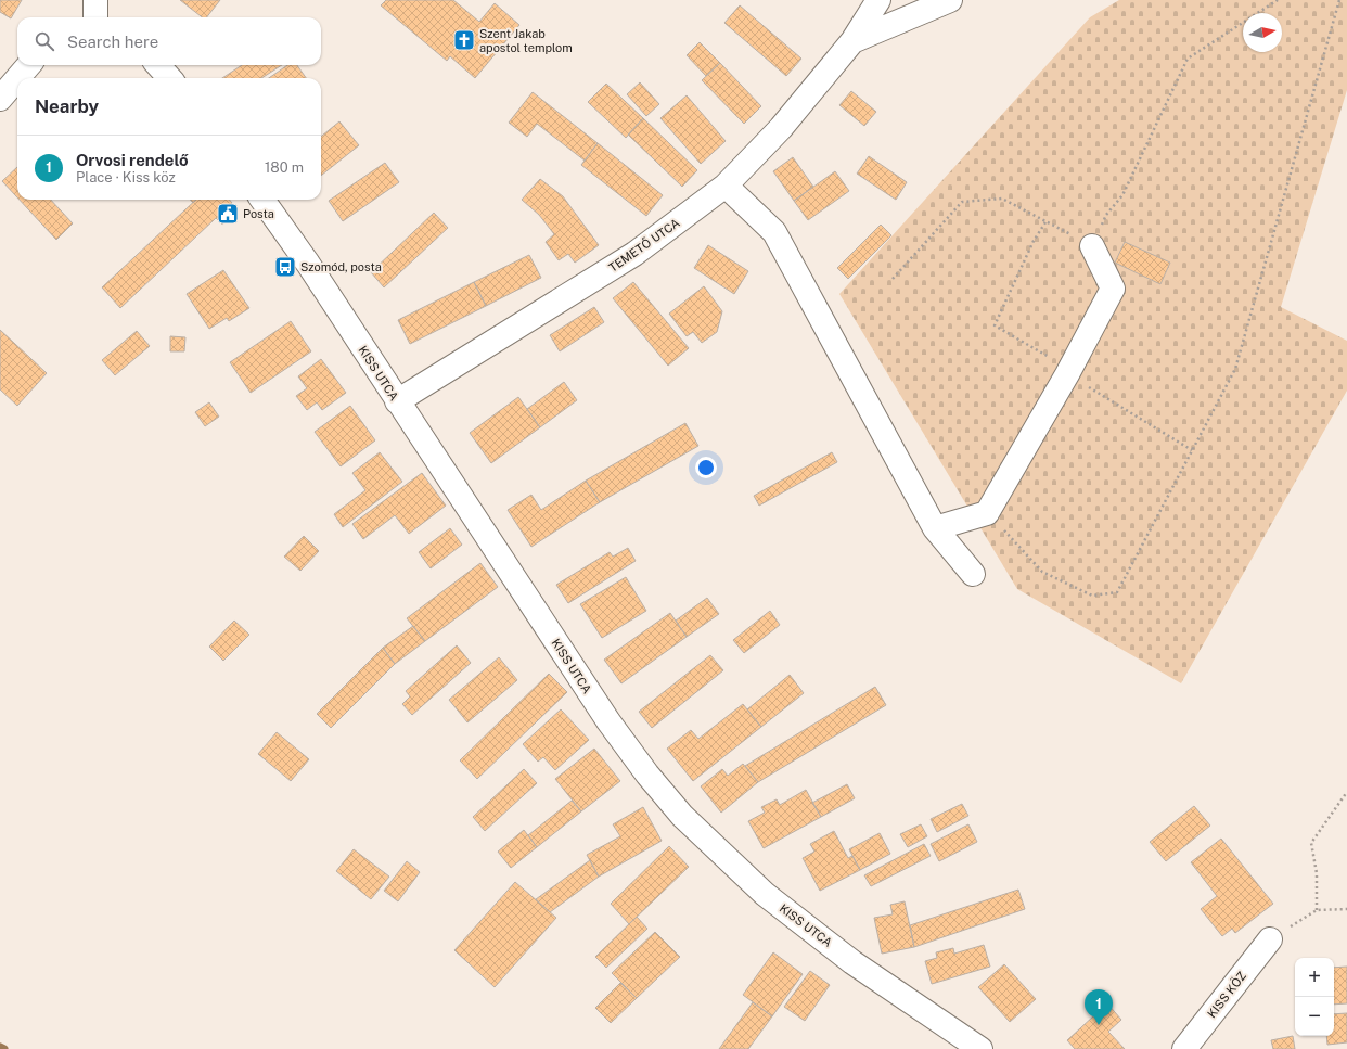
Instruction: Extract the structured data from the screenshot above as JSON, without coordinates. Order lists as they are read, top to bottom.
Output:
{
  "streets": {
    "street": ["TEMETŐ UTCA", "KISS UTCA", "KISS KÖZ"]
  },
  "crossings": [
    ["TEMETŐ UTCA", "KISS UTCA"]
  ],
  "places": {
    "church": ["Szent Jakab apostol templom"],
    "public building": ["Posta"],
    "bus stop": ["Szomód, posta"]
  },
  "north": "right",
  "page": {
    "search": "Search here",
    "heading": "Nearby",
    "list": [
      {
        "mark": "1",
        "name": "Orvosi rendelő",
        "note": "Place · Kiss köz",
        "value": "180 m"
      }
    ],
    "map_buttons": ["+", "−"],
    "pins": "1"
  }
}
